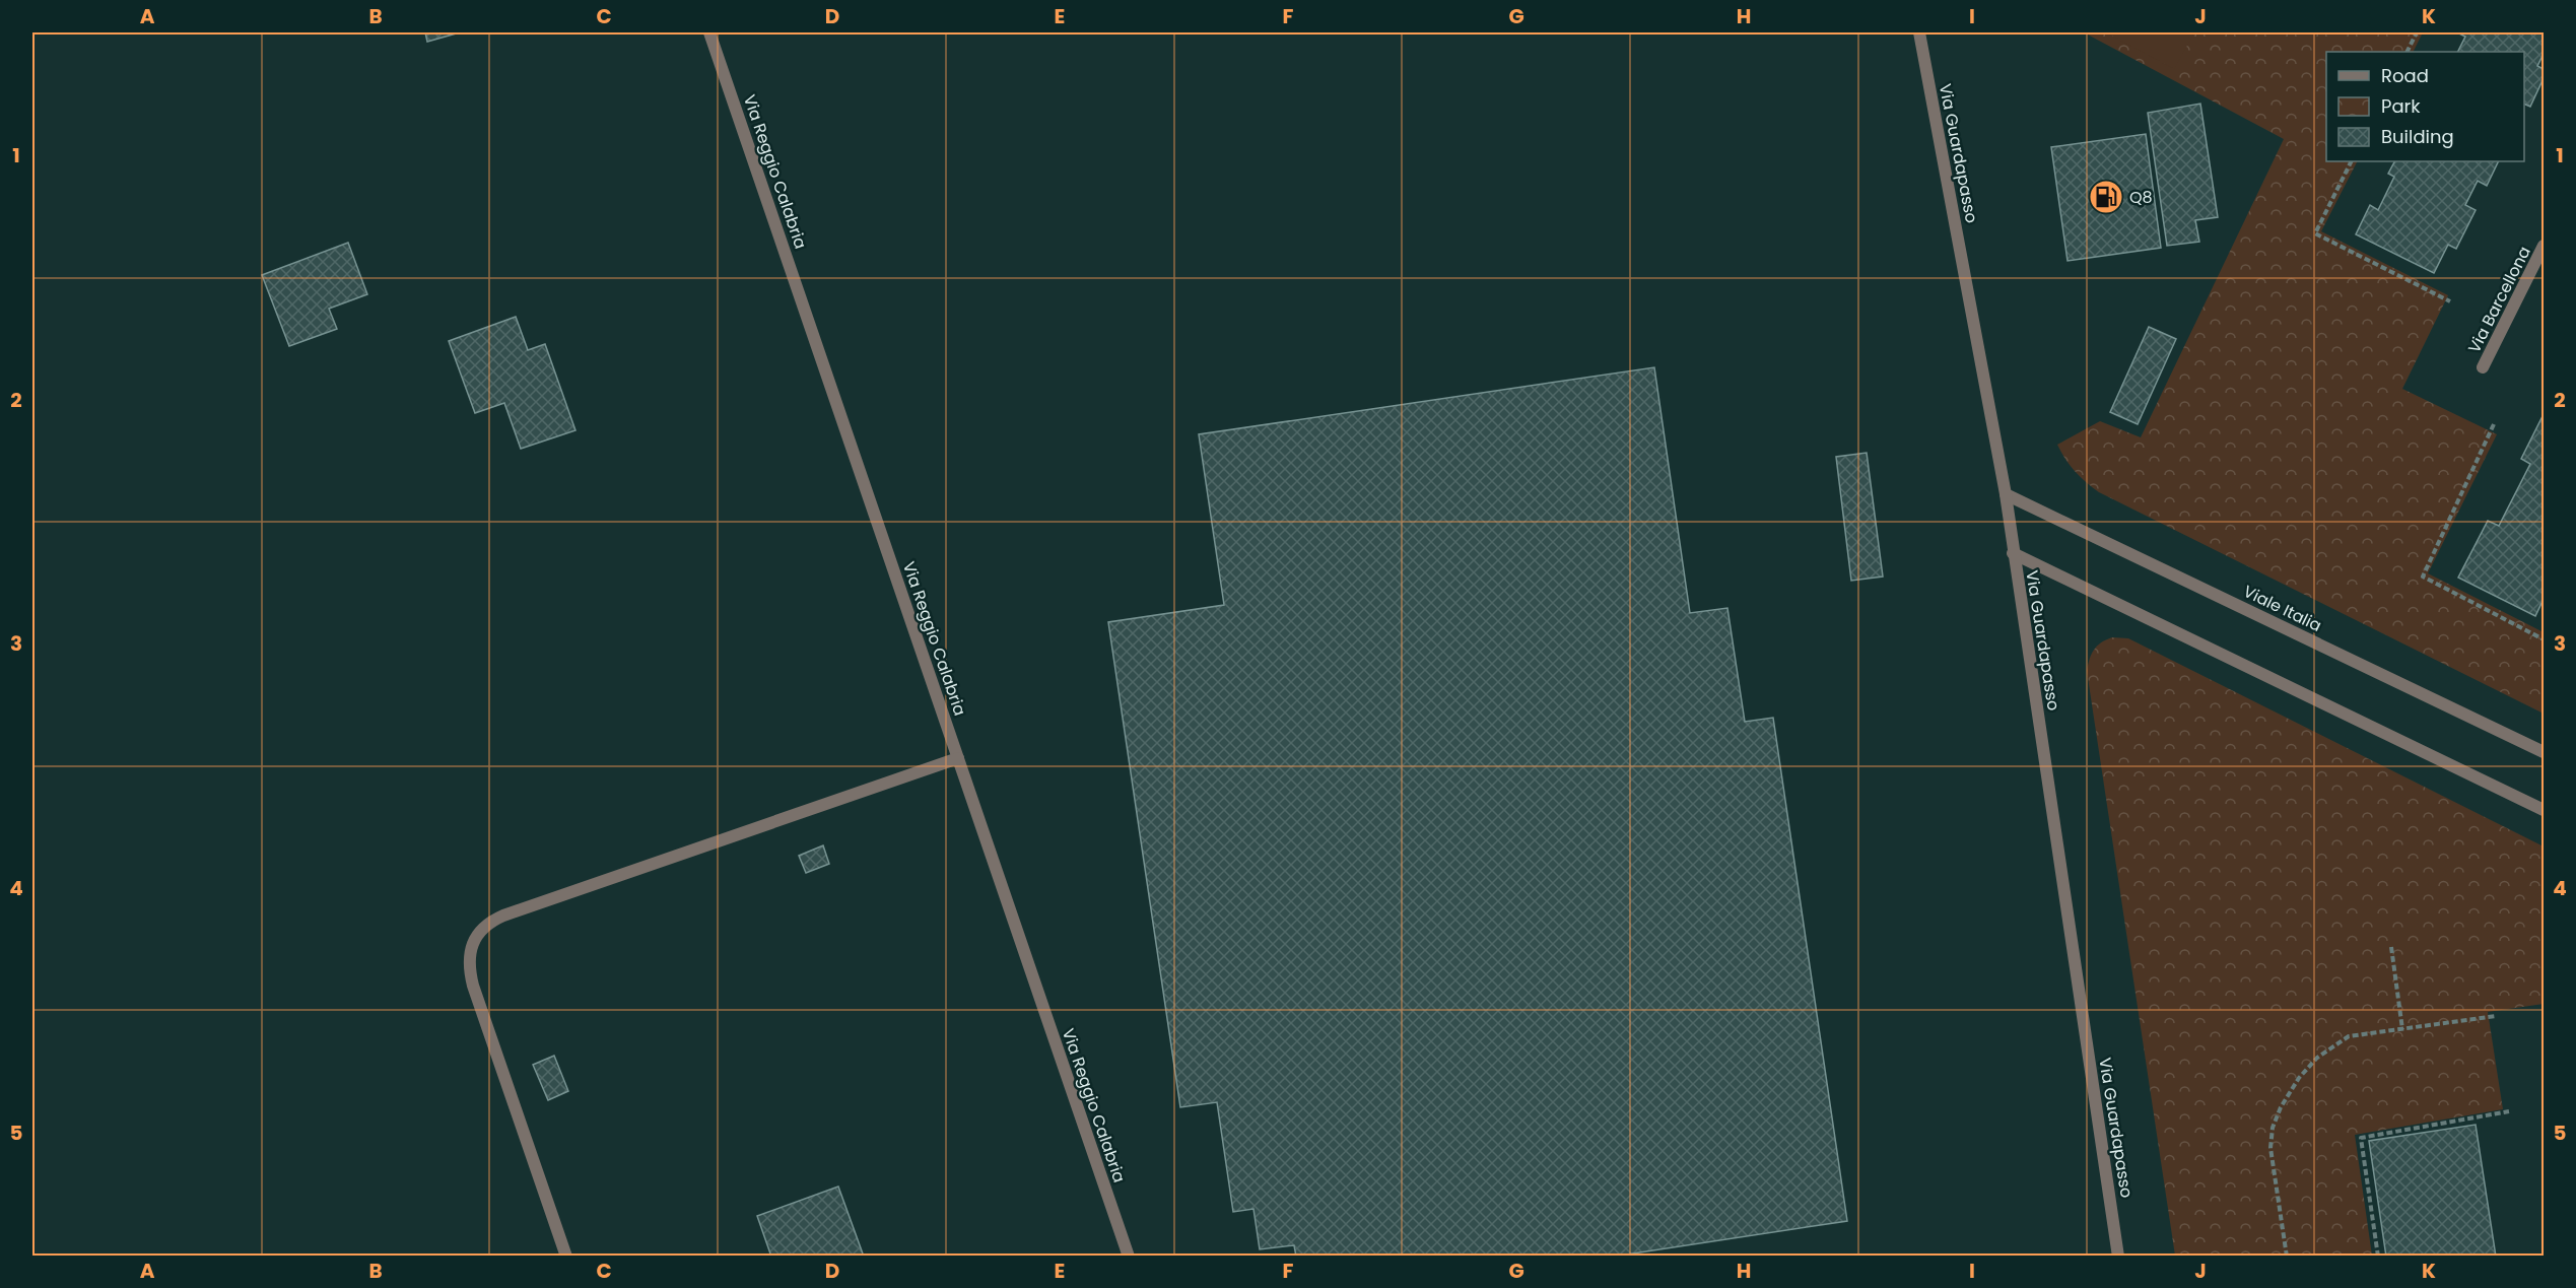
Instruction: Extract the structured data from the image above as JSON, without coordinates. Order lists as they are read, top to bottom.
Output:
{
  "streets": {
    "street": [
      "Via Guardapasso",
      "Via Reggio Calabria",
      "Via Barcellona",
      "Viale Italia"
    ]
  },
  "crossings": [
    ["Via Guardapasso", "Viale Italia"]
  ],
  "places": {
    "fuel station": ["Q8"]
  },
  "legend": ["Road", "Park", "Building"],
  "grid": {
    "columns": [
      "A",
      "B",
      "C",
      "D",
      "E",
      "F",
      "G",
      "H",
      "I",
      "J",
      "K"
    ],
    "rows": [
      "1",
      "2",
      "3",
      "4",
      "5"
    ]
  }
}
